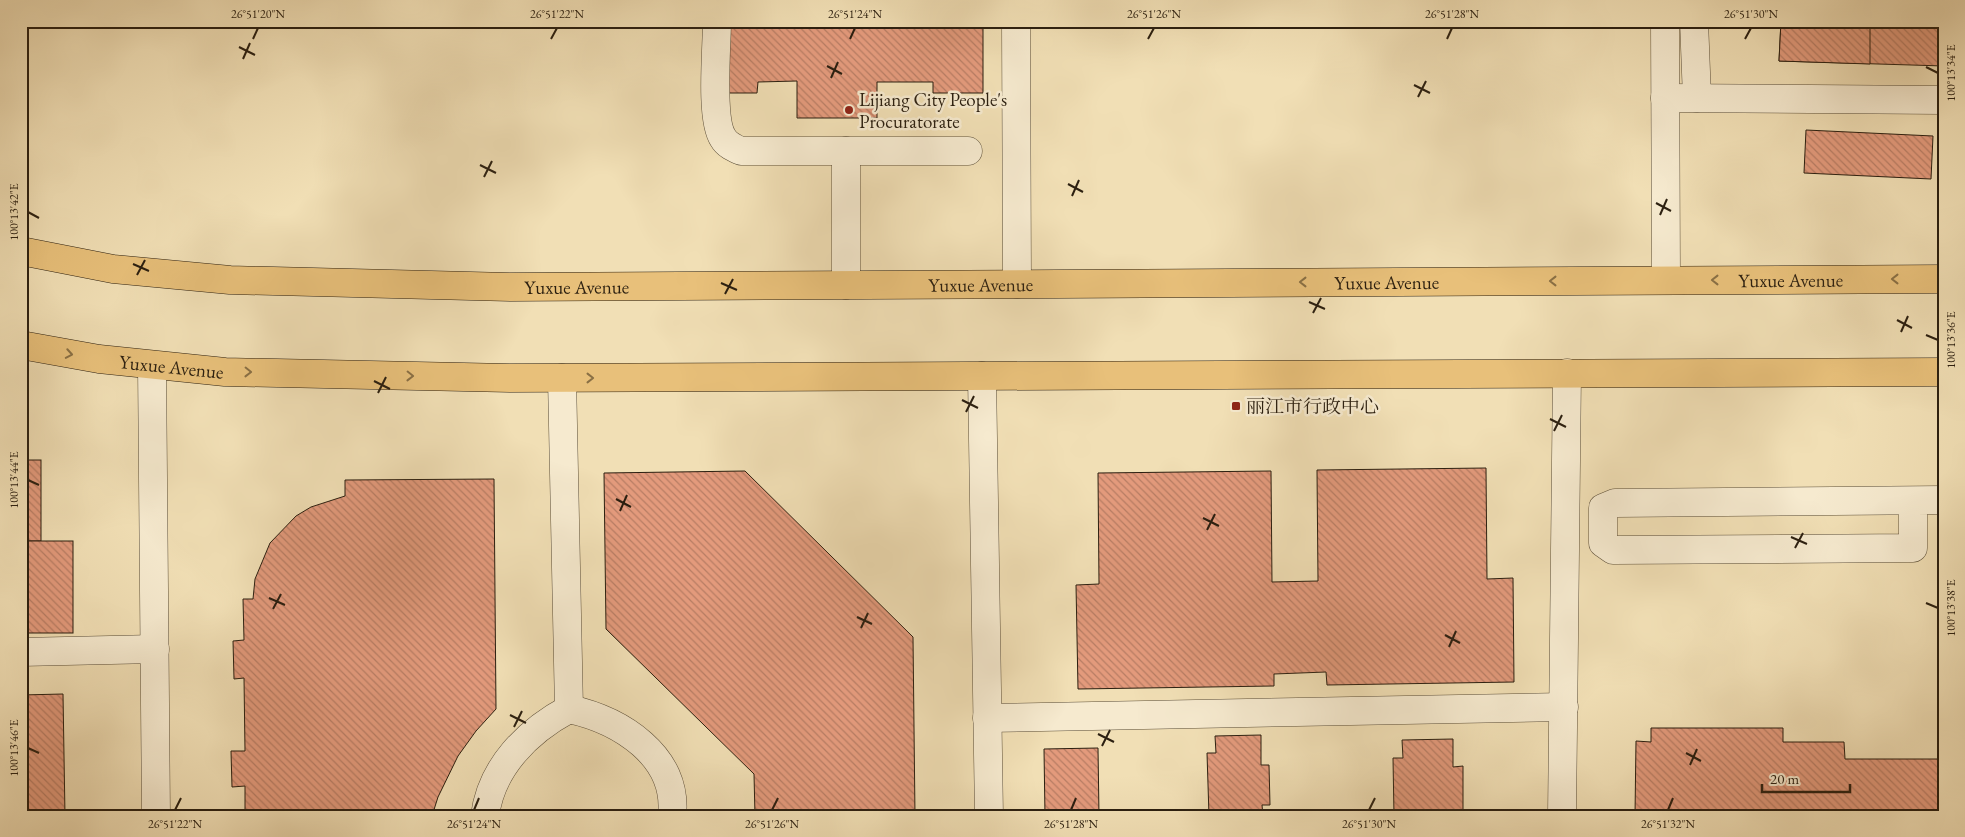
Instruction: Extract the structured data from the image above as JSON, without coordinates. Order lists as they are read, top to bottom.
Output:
{
  "streets": {
    "main road": ["Yuxue Avenue"]
  },
  "places": {
    "other": ["Lijiang City People's Procuratorate"],
    "transit": ["丽江市行政中心"]
  },
  "scale_bar": "20 m",
  "coordinates": [
    "26°51'20\"N",
    "26°51'22\"N",
    "26°51'24\"N",
    "26°51'26\"N",
    "26°51'28\"N",
    "26°51'30\"N",
    "100°13'34\"E",
    "100°13'42\"E",
    "100°13'36\"E",
    "100°13'44\"E",
    "100°13'38\"E",
    "100°13'46\"E",
    "26°51'32\"N"
  ]
}
